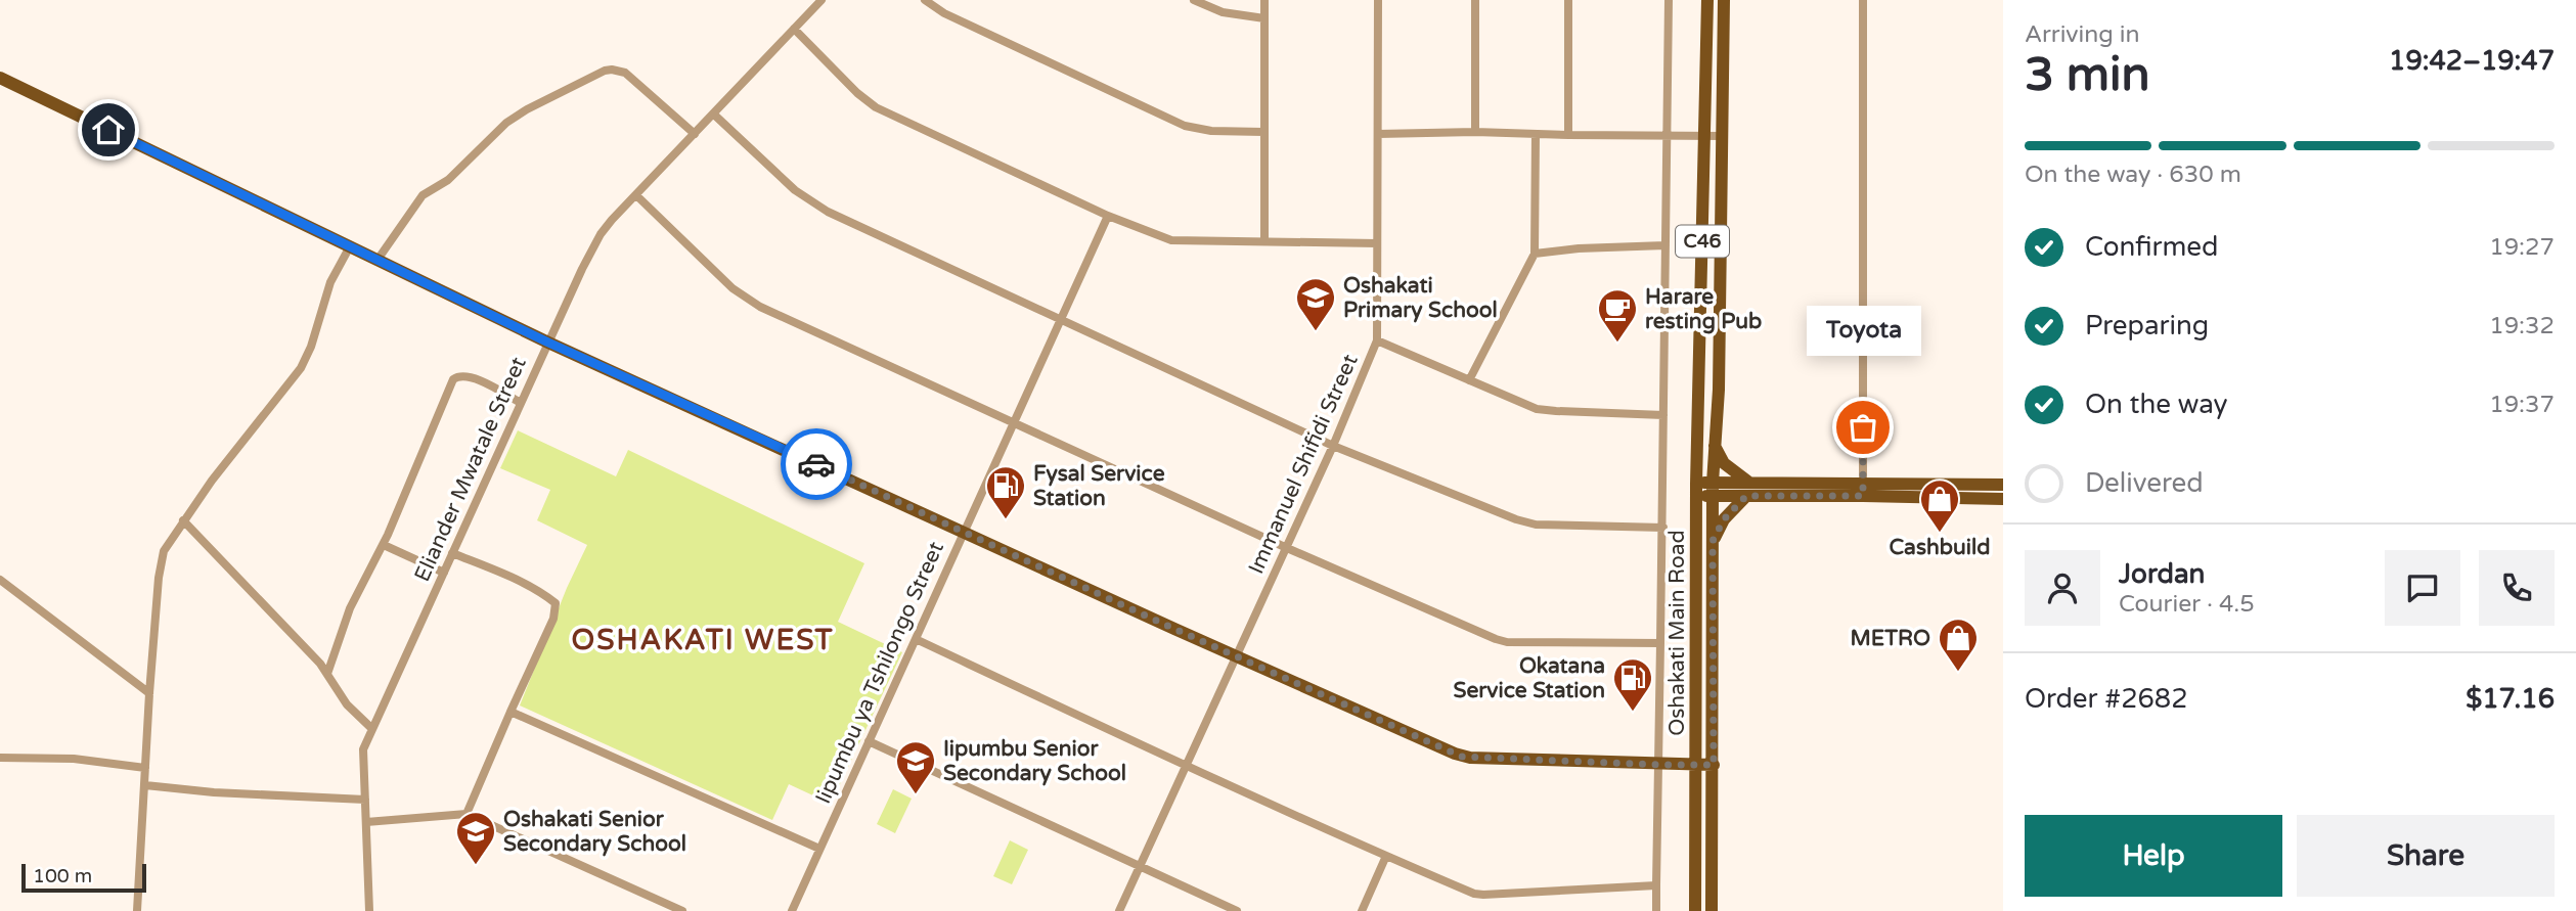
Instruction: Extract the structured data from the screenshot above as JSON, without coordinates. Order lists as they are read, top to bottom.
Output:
{
  "streets": {
    "main road": ["C46", "Oshakati Main Road"],
    "street": ["Immanuel Shifidi Street", "Eliander Mwatale Street", "Iipumbu ya Tshilongo Street"]
  },
  "crossings": [
    ["C46", "Oshakati Main Road"]
  ],
  "districts": ["OSHAKATI WEST"],
  "places": {
    "school or university": ["Oshakati Primary School", "Iipumbu Senior Secondary School", "Oshakati Senior Secondary School"],
    "cafe": ["Harare resting Pub"],
    "other": ["Toyota"],
    "fuel station": ["Fysal Service Station", "Okatana Service Station"],
    "shop": ["Cashbuild", "METRO"]
  },
  "scale_bar": "100 m",
  "page": {
    "heading": ["3 min", "Arriving in", "19:42–19:47"],
    "panel": [
      "Jordan",
      "Courier · 4.5",
      "Order #2682",
      "$17.16"
    ],
    "bar": "On the way · 630 m",
    "list": [
      ["Confirmed", "19:27"],
      ["Preparing", "19:32"],
      ["On the way", "19:37"],
      "Delivered"
    ],
    "bubble": "Toyota",
    "buttons": ["Help", "Share"],
    "scale": "100 m"
  }
}
